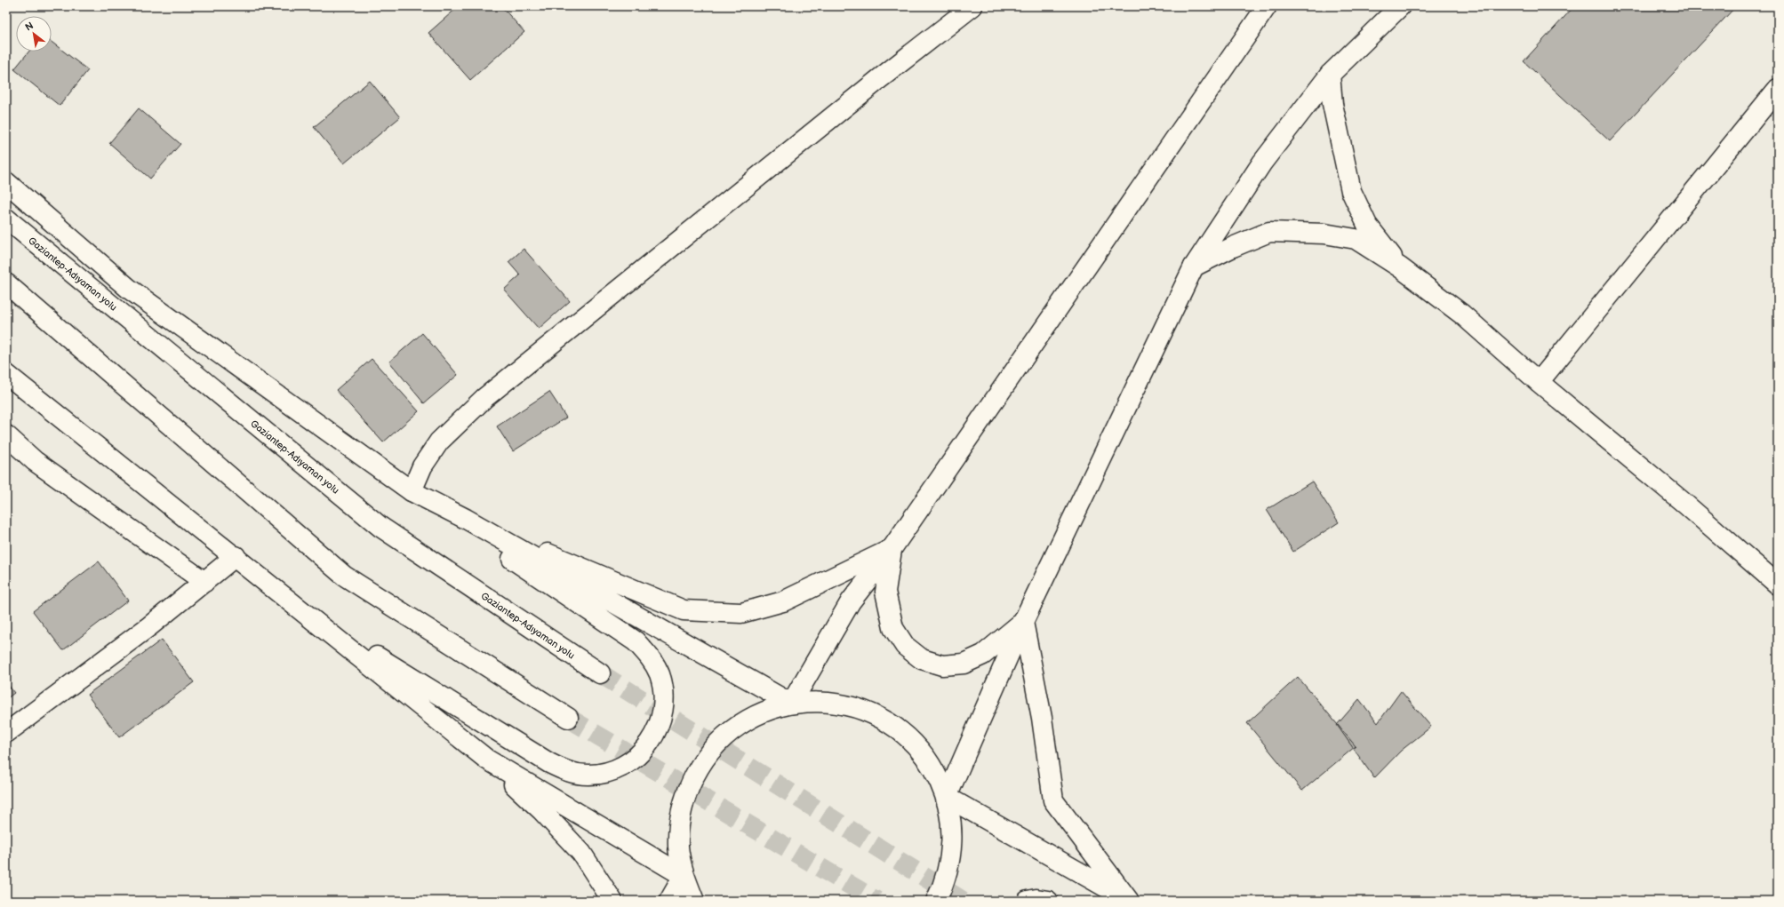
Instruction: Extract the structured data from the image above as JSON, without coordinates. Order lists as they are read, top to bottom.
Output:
{
  "streets": {
    "main road": ["Gaziantep-Adıyaman yolu"]
  },
  "north": "top left"
}
